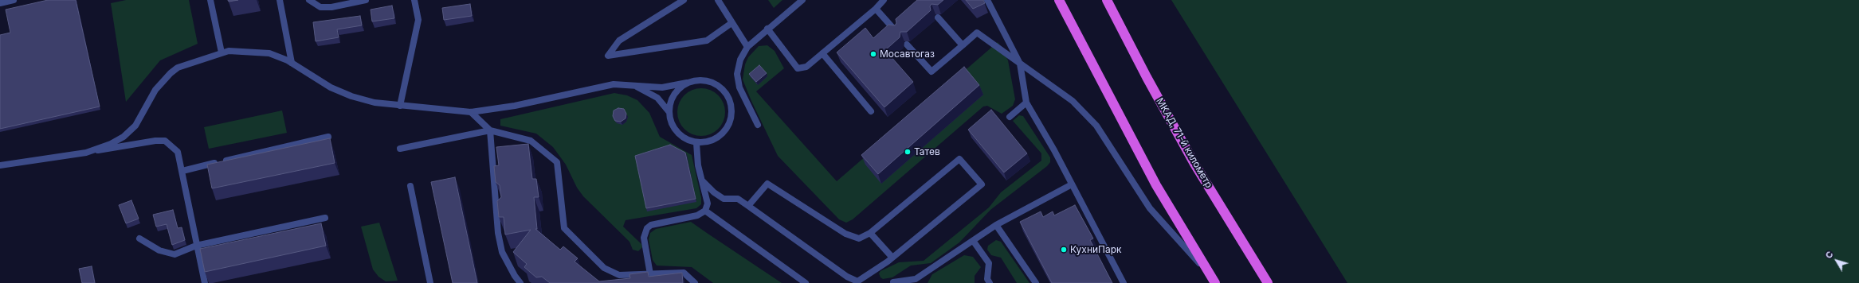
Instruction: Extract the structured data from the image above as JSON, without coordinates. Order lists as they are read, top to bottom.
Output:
{
  "streets": {
    "highway": ["МКАД, 71-й километр"]
  },
  "places": ["Мосавтогаз", "Татев", "КухниПарк"],
  "north": "top left"
}
